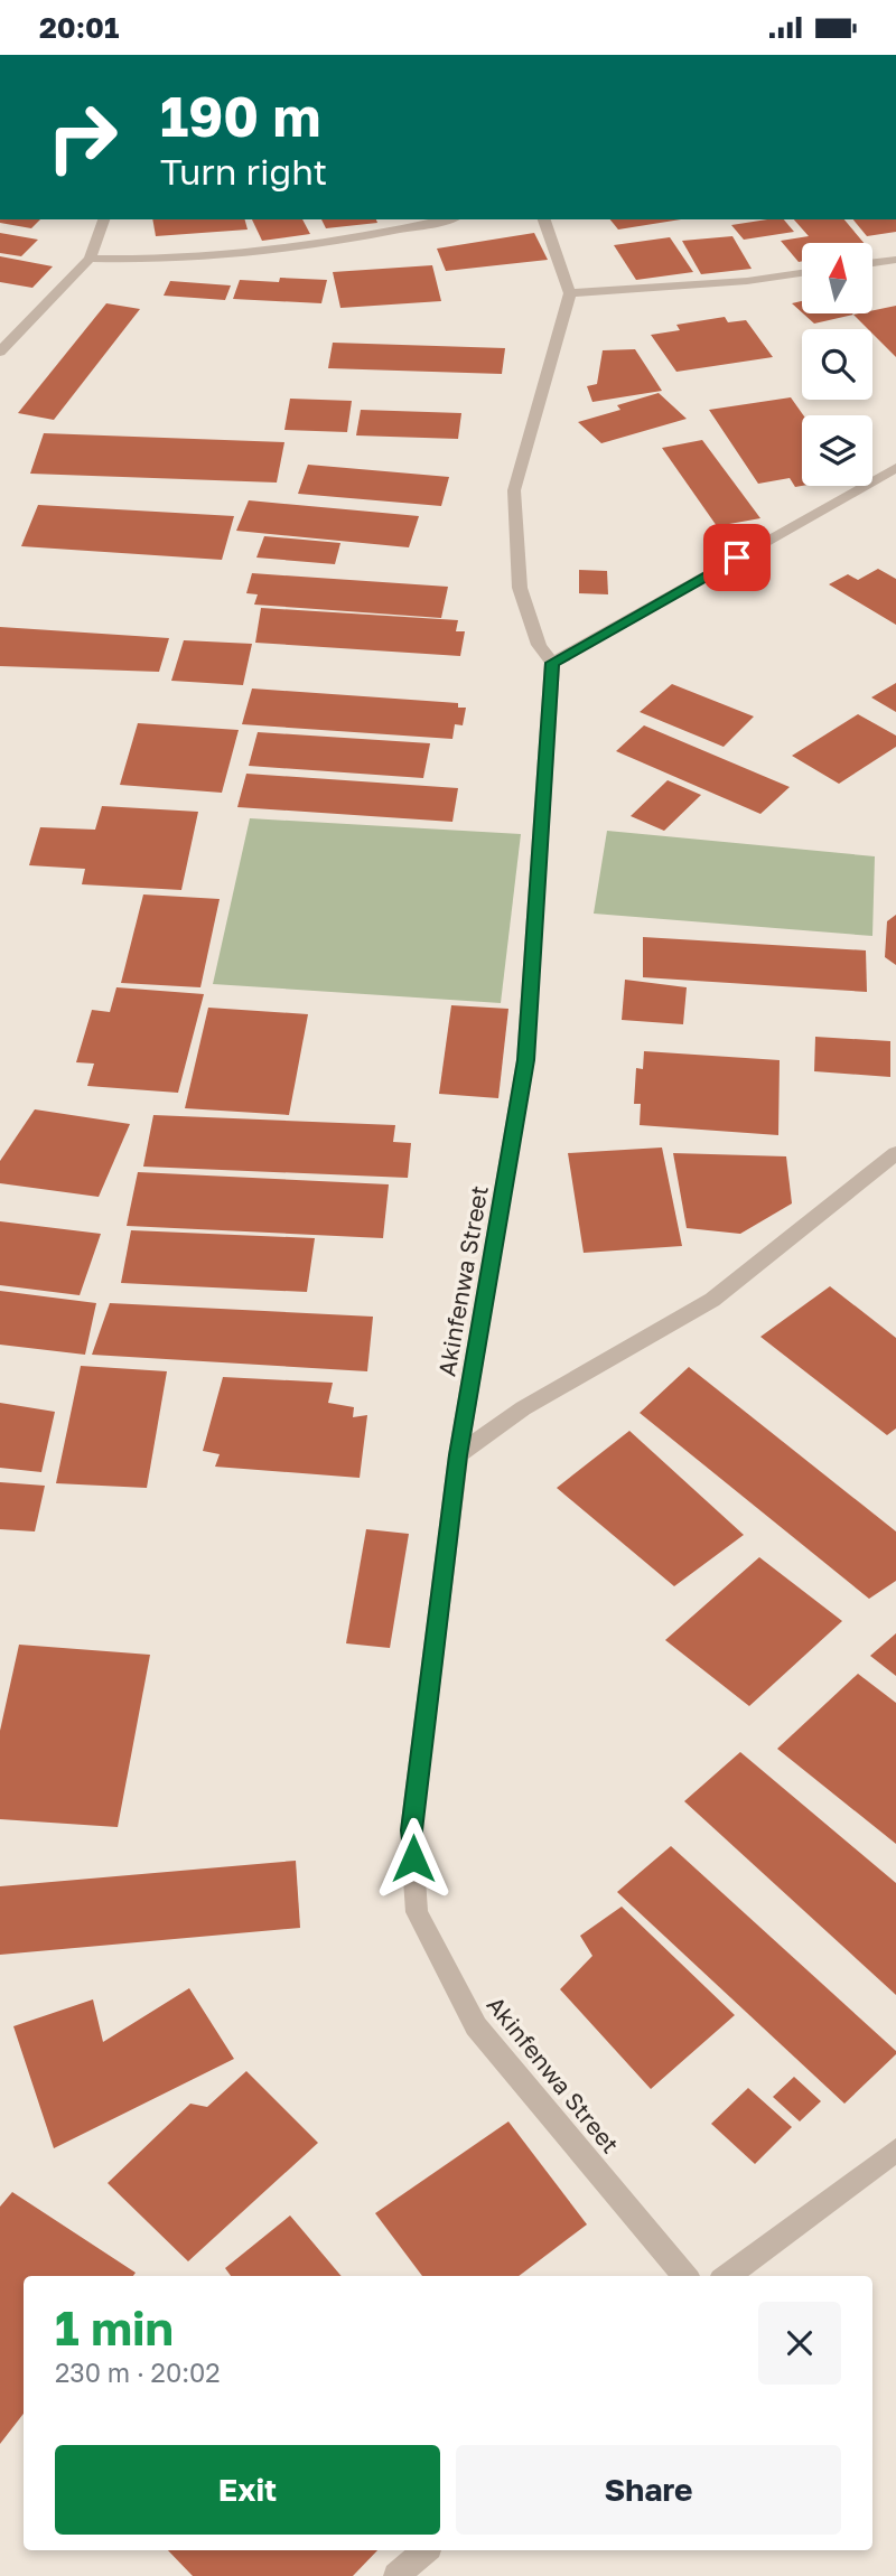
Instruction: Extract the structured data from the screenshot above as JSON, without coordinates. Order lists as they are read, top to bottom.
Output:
{
  "streets": {
    "street": ["Akinfenwa Street"]
  },
  "north": "top",
  "page": {
    "status": "20:01",
    "turn": ["190 m", "Turn right"],
    "heading": ["1 min", "230 m · 20:02"],
    "buttons": ["Exit", "Share"]
  }
}
